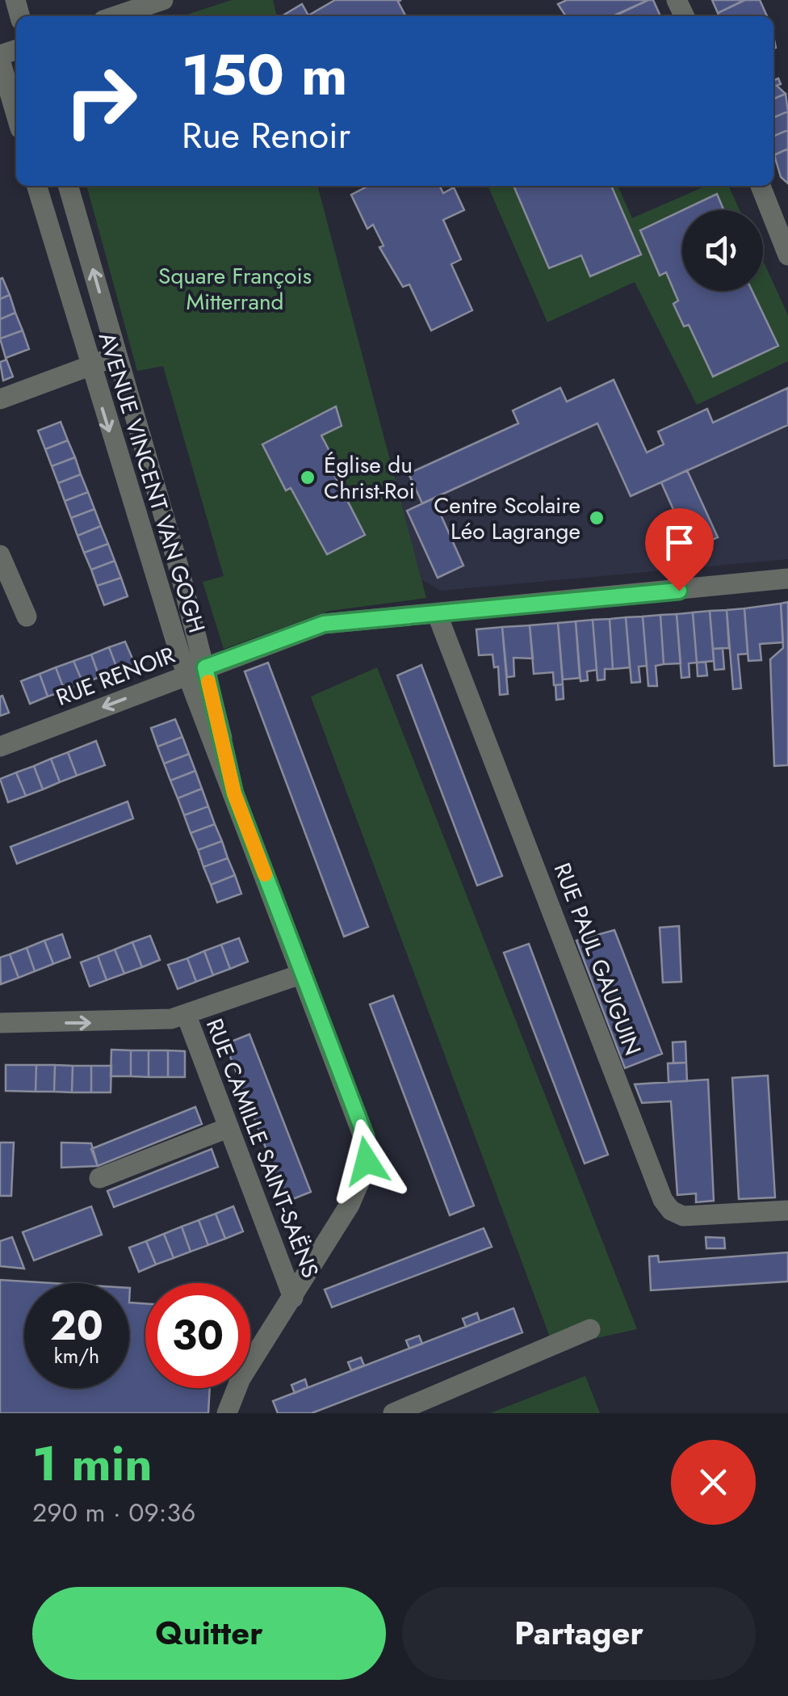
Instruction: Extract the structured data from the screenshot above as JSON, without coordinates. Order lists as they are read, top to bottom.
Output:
{
  "streets": {
    "street": [
      "AVENUE VINCENT VAN GOGH",
      "RUE RENOIR",
      "RUE PAUL GAUGUIN",
      "RUE CAMILLE SAINT-SAËNS"
    ]
  },
  "crossings": [
    ["AVENUE VINCENT VAN GOGH", "RUE RENOIR"],
    ["AVENUE VINCENT VAN GOGH", "RUE CAMILLE SAINT-SAËNS"],
    ["RUE RENOIR", "RUE PAUL GAUGUIN"]
  ],
  "parks": ["Square François Mitterrand"],
  "places": ["Église du Christ-Roi", "Centre Scolaire Léo Lagrange"],
  "page": {
    "turn": ["150 m", "Rue Renoir"],
    "speed": "20 km/h",
    "limit": "30",
    "heading": ["1 min", "290 m · 09:36"],
    "buttons": ["Quitter", "Partager"]
  }
}
